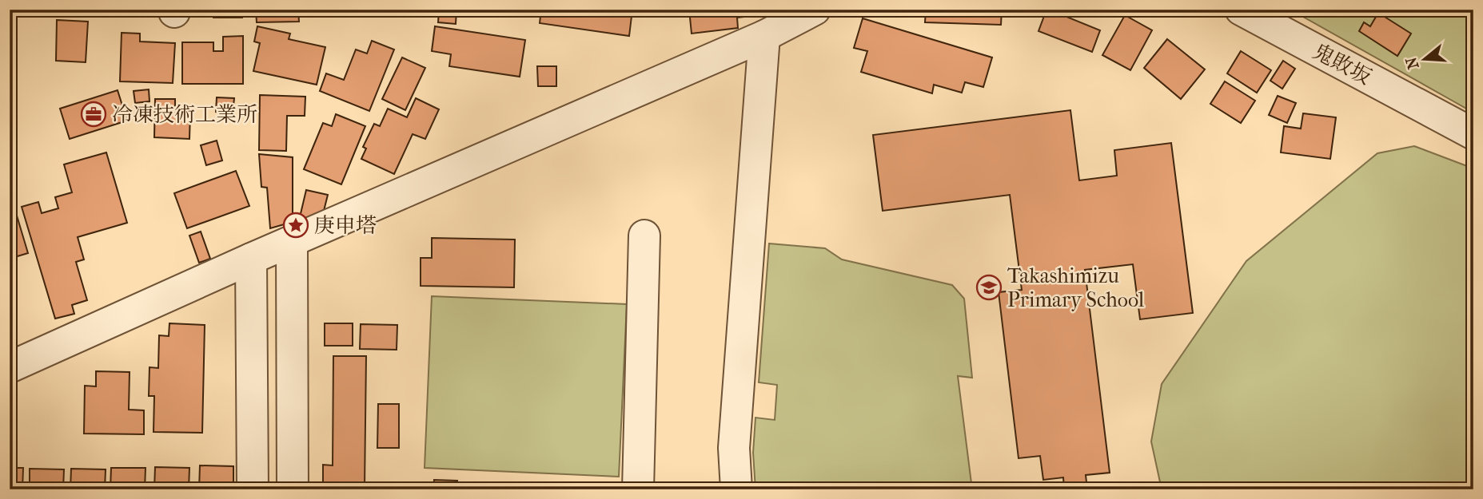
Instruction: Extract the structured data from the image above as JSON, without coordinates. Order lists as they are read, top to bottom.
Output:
{
  "streets": {
    "street": ["鬼敗坂"]
  },
  "places": {
    "office": ["冷凍技術工業所"],
    "place": ["庚申塔"],
    "school or university": ["Takashimizu Primary School"]
  },
  "north": "left"
}
